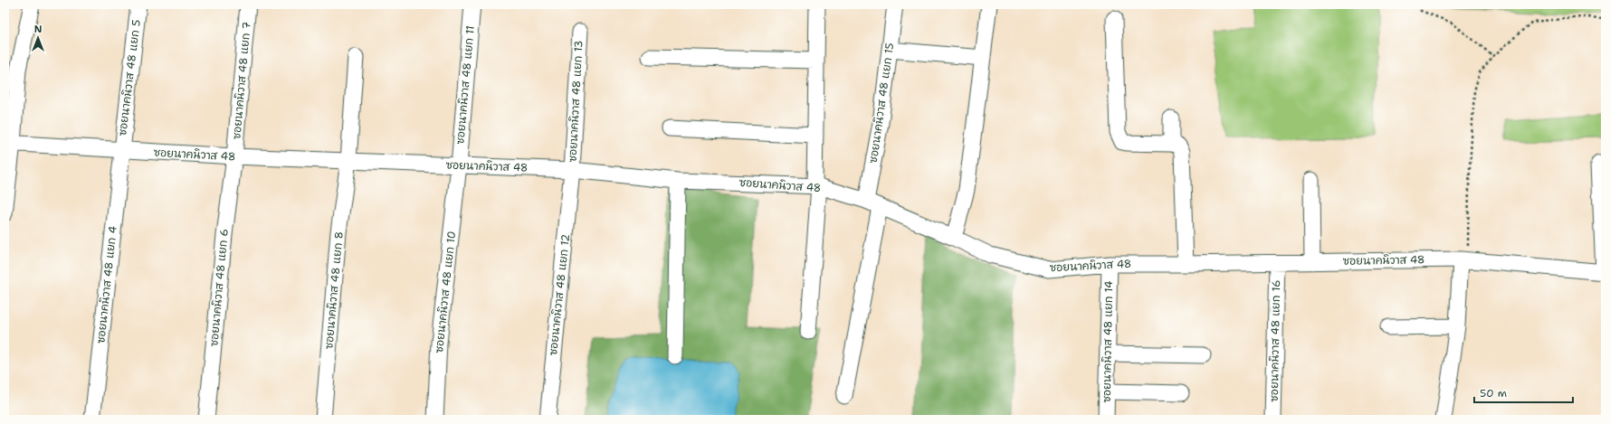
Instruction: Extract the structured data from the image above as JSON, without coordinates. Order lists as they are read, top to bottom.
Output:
{
  "streets": {
    "street": [
      "ซอยนาคนิวาส 48 แยก 5",
      "ซอยนาคนิวาส 48 แยก 7",
      "ซอยนาคนิวาส 48 แยก 11",
      "ซอยนาคนิวาส 48 แยก 13",
      "ซอยนาคนิวาส 48 แยก 15",
      "ซอยนาคนิวาส 48",
      "ซอยนาคนิวาส 48 แยก 4",
      "ซอยนาคนิวาส 48 แยก 6",
      "ซอยนาคนิวาส 48 แยก 8",
      "ซอยนาคนิวาส 48 แยก 10",
      "ซอยนาคนิวาส 48 แยก 12",
      "ซอยนาคนิวาส 48 แยก 16",
      "ซอยนาคนิวาส 48 แยก 14"
    ]
  },
  "crossings": [
    ["ซอยนาคนิวาส 48 แยก 5", "ซอยนาคนิวาส 48"],
    ["ซอยนาคนิวาส 48 แยก 5", "ซอยนาคนิวาส 48 แยก 4"],
    ["ซอยนาคนิวาส 48 แยก 7", "ซอยนาคนิวาส 48"],
    ["ซอยนาคนิวาส 48 แยก 7", "ซอยนาคนิวาส 48 แยก 6"],
    ["ซอยนาคนิวาส 48 แยก 11", "ซอยนาคนิวาส 48"],
    ["ซอยนาคนิวาส 48 แยก 11", "ซอยนาคนิวาส 48 แยก 10"],
    ["ซอยนาคนิวาส 48 แยก 13", "ซอยนาคนิวาส 48"],
    ["ซอยนาคนิวาส 48 แยก 13", "ซอยนาคนิวาส 48 แยก 12"],
    ["ซอยนาคนิวาส 48 แยก 15", "ซอยนาคนิวาส 48"],
    ["ซอยนาคนิวาส 48", "ซอยนาคนิวาส 48 แยก 4"],
    ["ซอยนาคนิวาส 48", "ซอยนาคนิวาส 48 แยก 6"],
    ["ซอยนาคนิวาส 48", "ซอยนาคนิวาส 48 แยก 8"],
    ["ซอยนาคนิวาส 48", "ซอยนาคนิวาส 48 แยก 10"],
    ["ซอยนาคนิวาส 48", "ซอยนาคนิวาส 48 แยก 12"],
    ["ซอยนาคนิวาส 48", "ซอยนาคนิวาส 48 แยก 16"],
    ["ซอยนาคนิวาส 48", "ซอยนาคนิวาส 48 แยก 14"]
  ],
  "scale_bar": "50 m",
  "north": "top"
}
